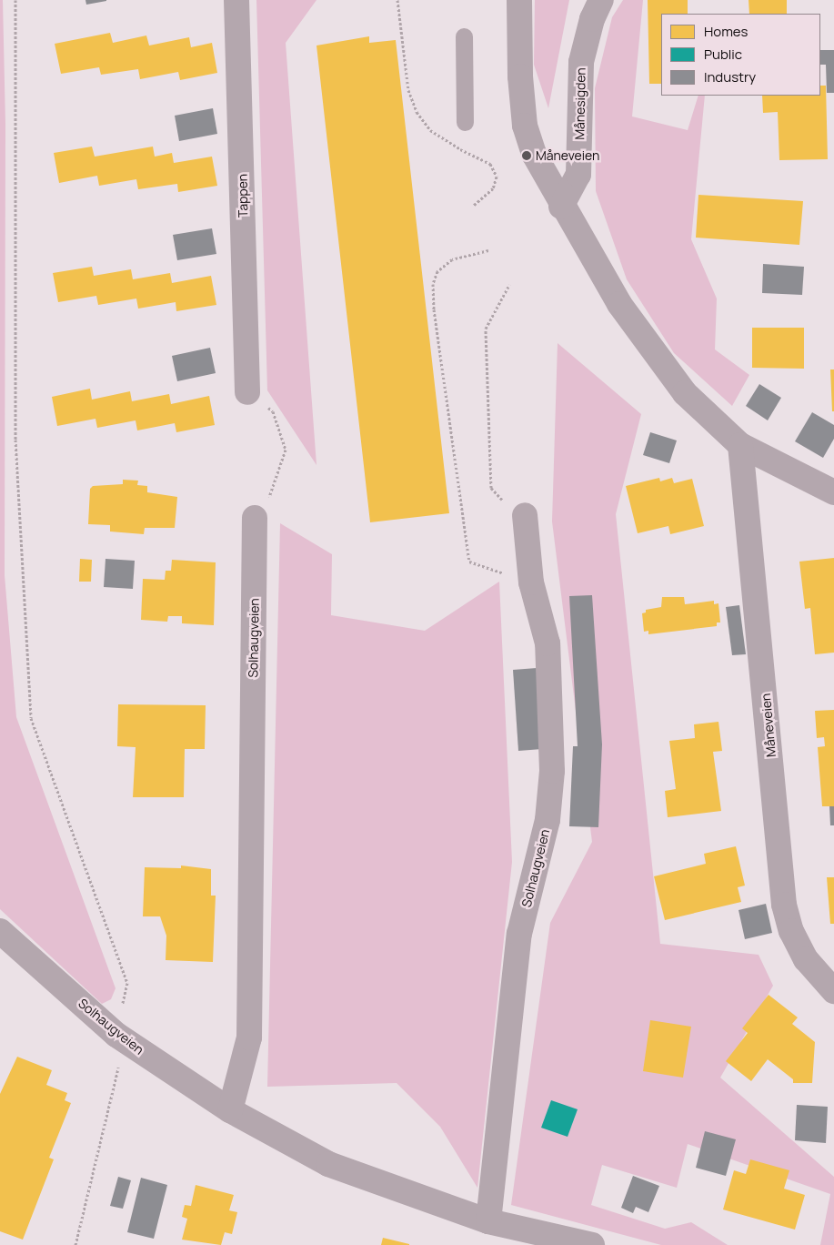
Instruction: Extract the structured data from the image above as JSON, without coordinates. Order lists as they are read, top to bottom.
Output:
{
  "streets": {
    "street": [
      "Månesigden",
      "Tappen",
      "Solhaugveien",
      "Måneveien"
    ]
  },
  "places": ["Måneveien"],
  "legend": ["Homes", "Public", "Industry"]
}
